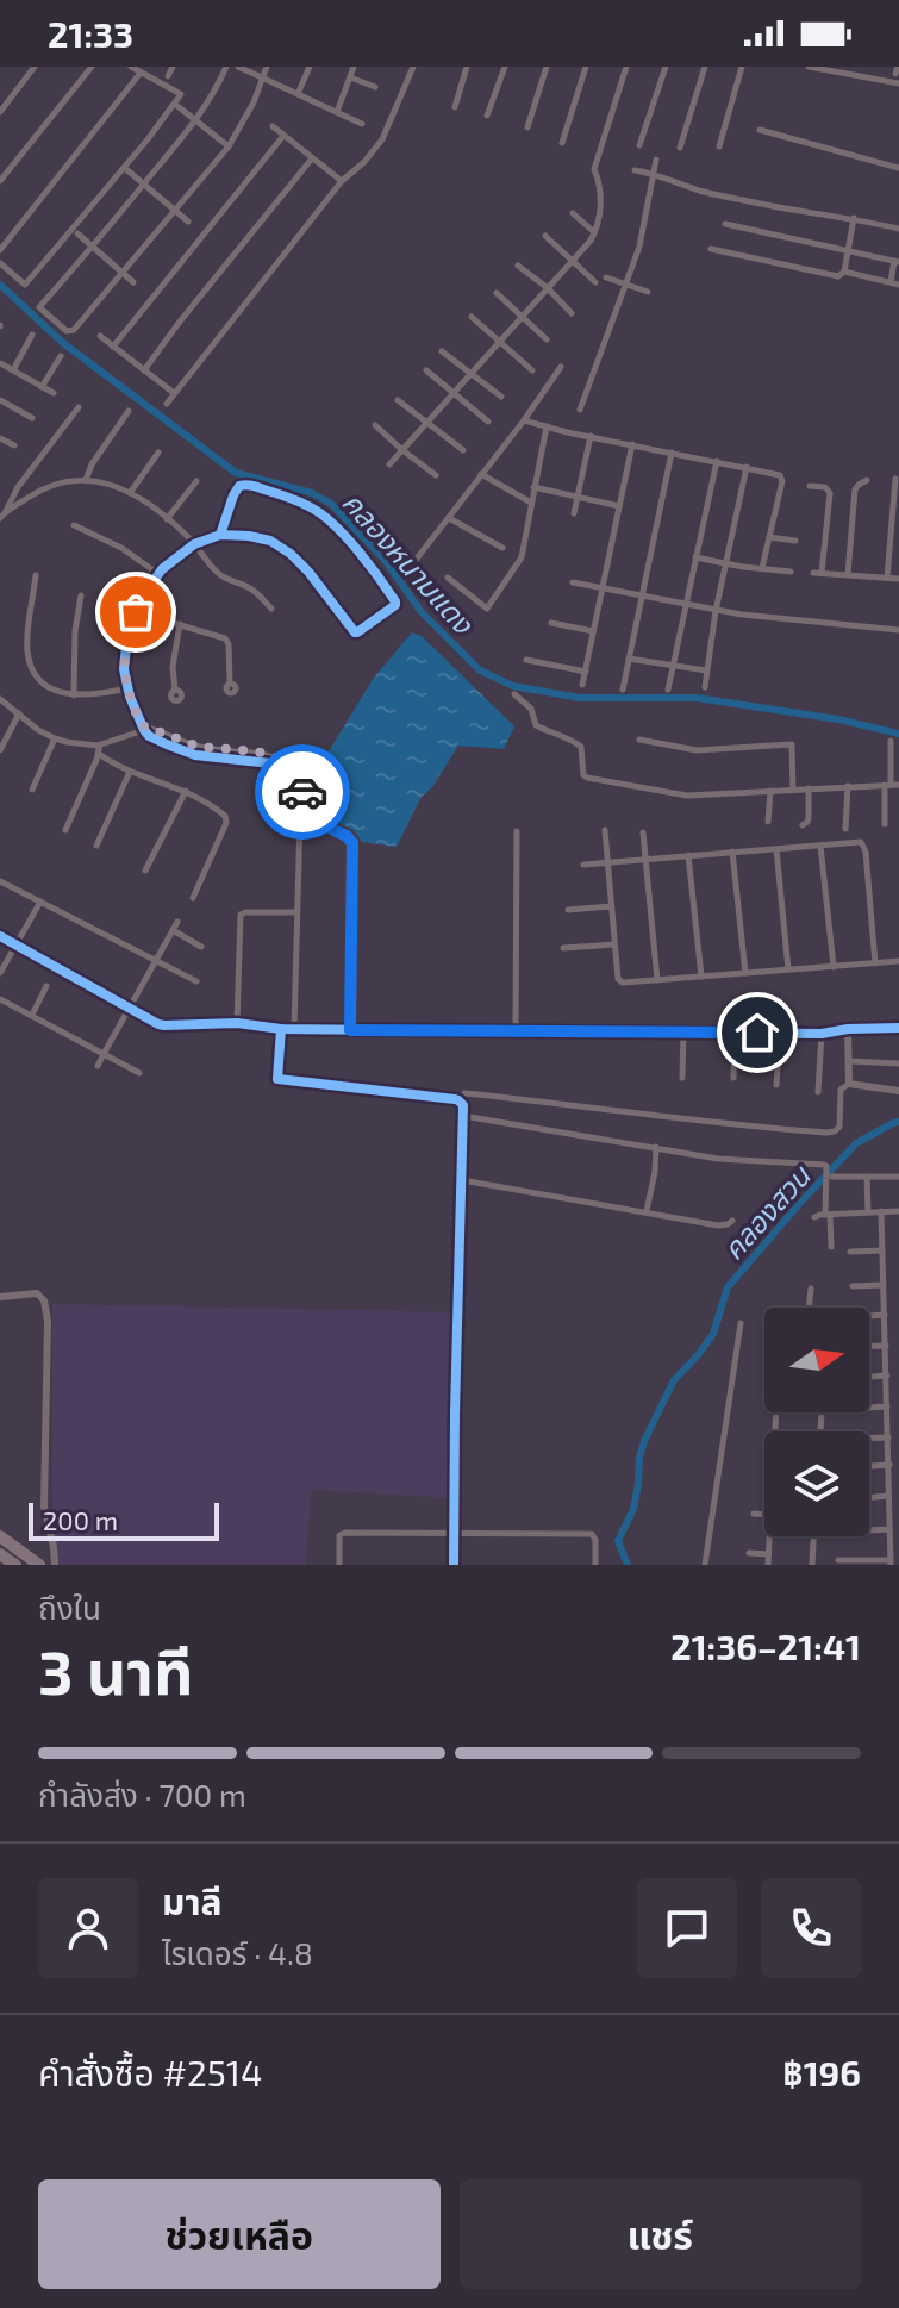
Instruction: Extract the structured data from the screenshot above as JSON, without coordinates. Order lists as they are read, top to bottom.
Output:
{
  "water": ["คลองหนามแดง", "คลองสวน"],
  "scale_bar": "200 m",
  "north": "right",
  "page": {
    "status": "21:33",
    "scale": "200 m",
    "heading": ["3 นาที", "ถึงใน", "21:36–21:41"],
    "panel": [
      "มาลี",
      "ไรเดอร์ · 4.8",
      "คำสั่งซื้อ #2514",
      "฿196"
    ],
    "bar": "กำลังส่ง · 700 m",
    "buttons": ["ช่วยเหลือ", "แชร์"]
  }
}
